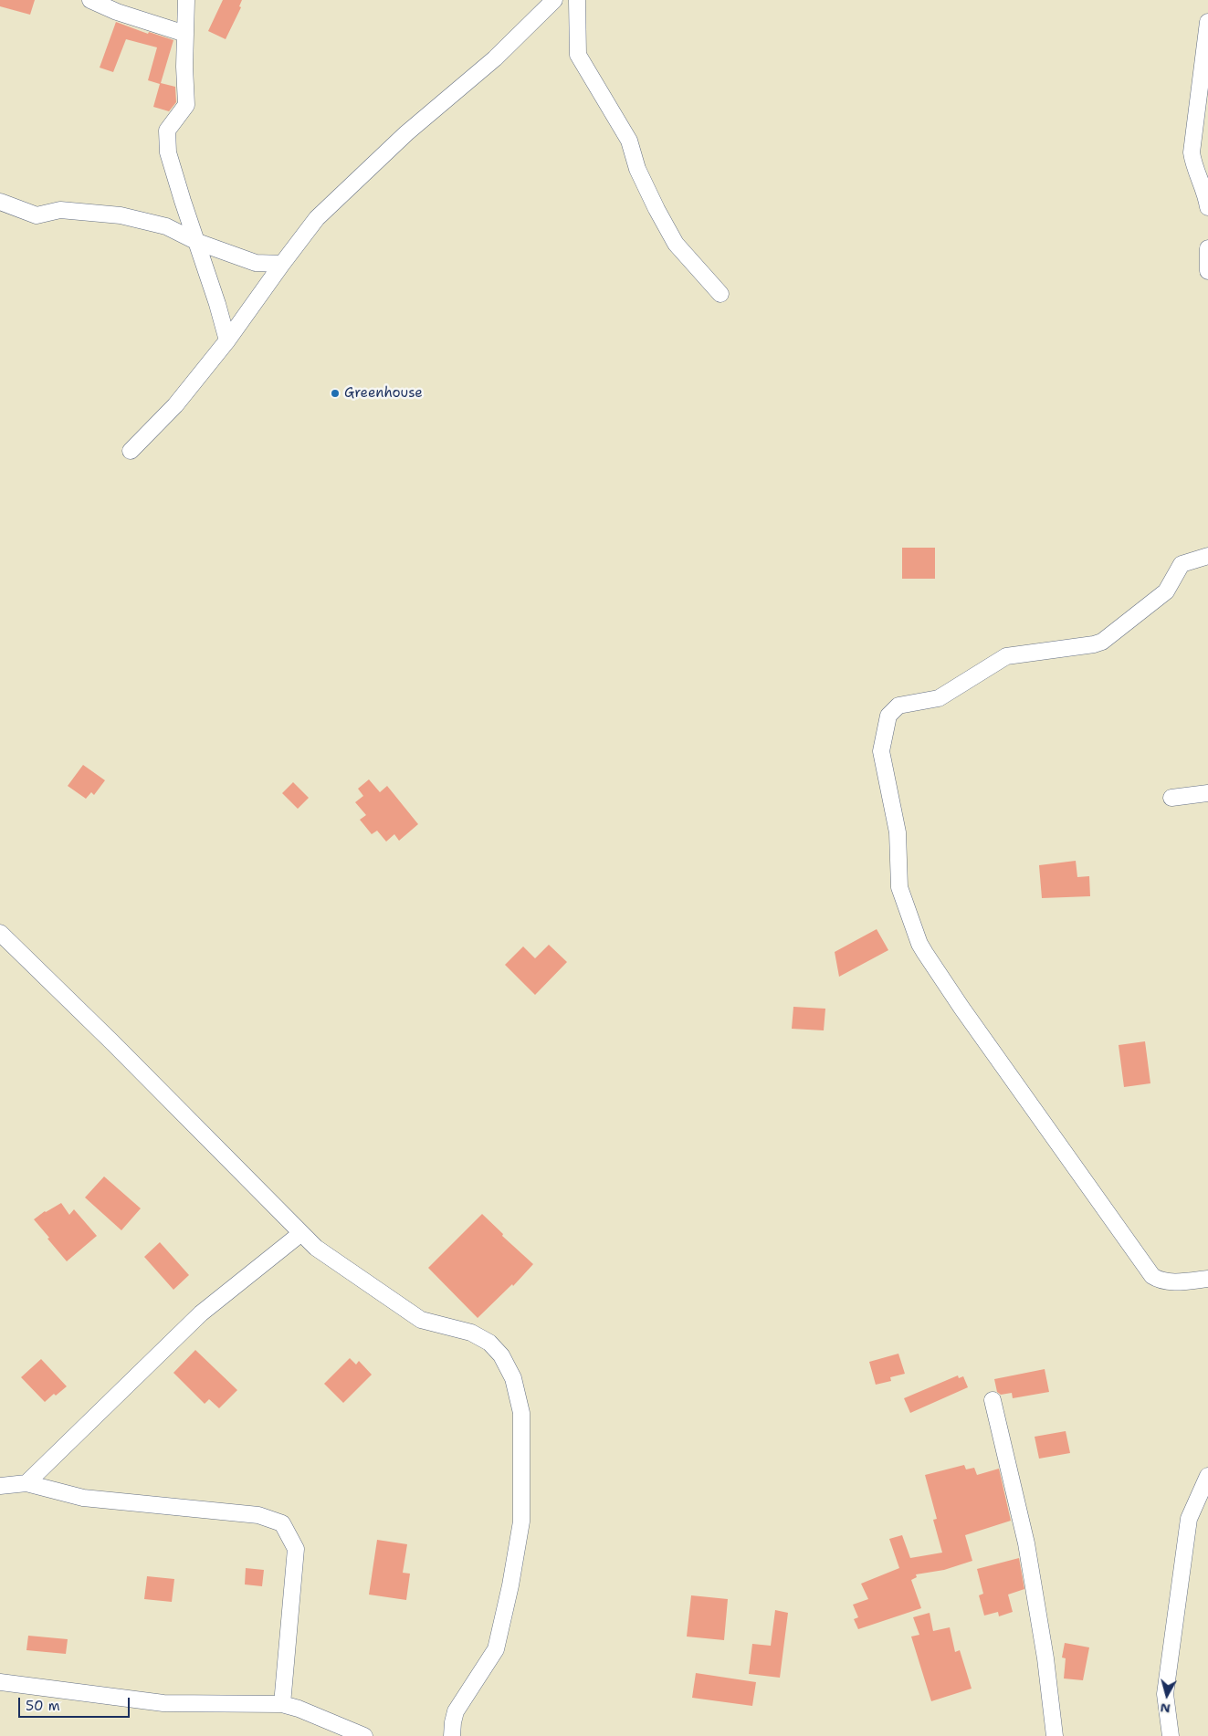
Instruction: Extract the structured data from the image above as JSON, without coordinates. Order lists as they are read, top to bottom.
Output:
{
  "places": ["Greenhouse"],
  "scale_bar": "50 m",
  "north": "bottom"
}
